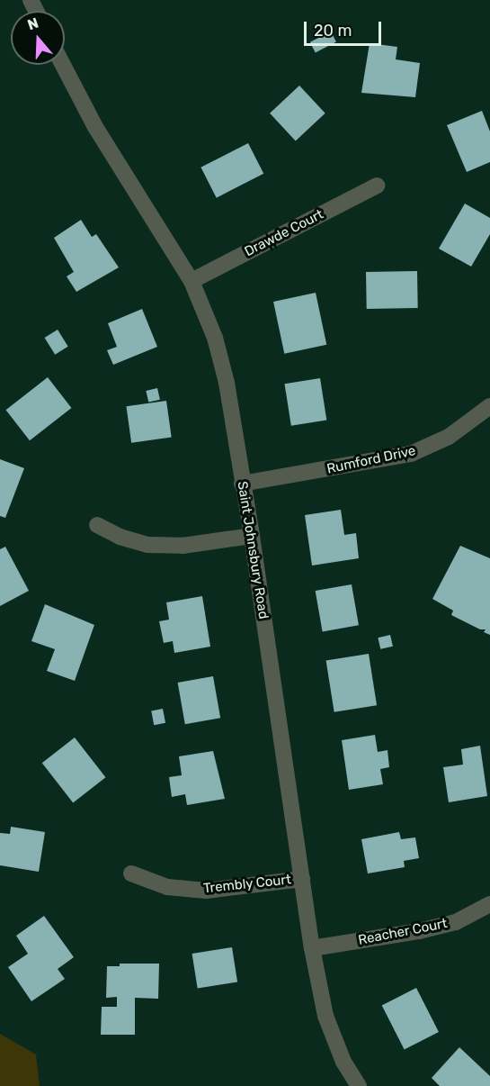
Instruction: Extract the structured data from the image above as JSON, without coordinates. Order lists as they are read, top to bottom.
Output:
{
  "streets": {
    "street": [
      "Drawde Court",
      "Rumford Drive",
      "Saint Johnsbury Road",
      "Trembly Court",
      "Reacher Court"
    ]
  },
  "crossings": [
    ["Drawde Court", "Saint Johnsbury Road"],
    ["Rumford Drive", "Saint Johnsbury Road"],
    ["Saint Johnsbury Road", "Trembly Court"],
    ["Saint Johnsbury Road", "Reacher Court"]
  ],
  "scale_bar": "20 m",
  "north": "top"
}
